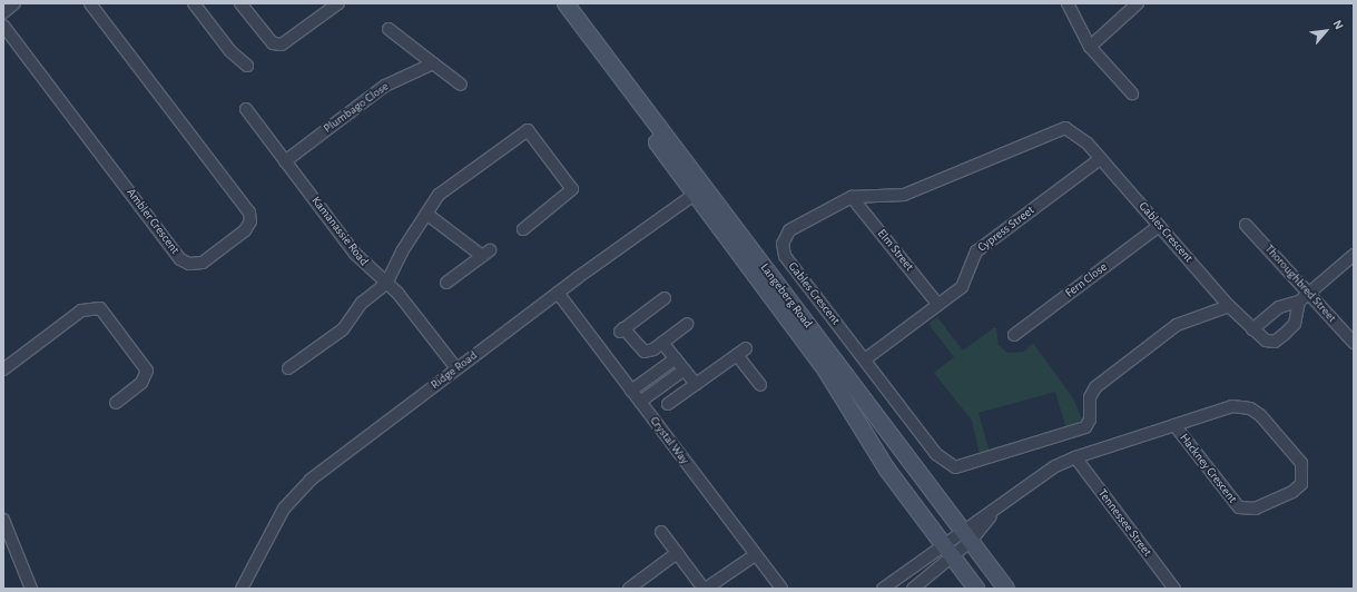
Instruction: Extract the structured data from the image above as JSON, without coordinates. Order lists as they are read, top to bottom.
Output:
{
  "streets": {
    "main road": ["Langeberg Road"],
    "street": [
      "Plumbago Close",
      "Ambler Crescent",
      "Cypress Street",
      "Kamanassie Road",
      "Gables Crescent",
      "Elm Street",
      "Fern Close",
      "Thoroughbred Street",
      "Ridge Road",
      "Crystal Way",
      "Hackney Crescent",
      "Tennessee Street"
    ]
  },
  "crossings": [
    ["Plumbago Close", "Kamanassie Road"],
    ["Cypress Street", "Gables Crescent"],
    ["Cypress Street", "Elm Street"],
    ["Kamanassie Road", "Ridge Road"],
    ["Gables Crescent", "Elm Street"],
    ["Gables Crescent", "Fern Close"],
    ["Langeberg Road", "Ridge Road"],
    ["Langeberg Road", "Hackney Crescent"],
    ["Ridge Road", "Crystal Way"],
    ["Hackney Crescent", "Tennessee Street"]
  ],
  "north": "top right"
}
